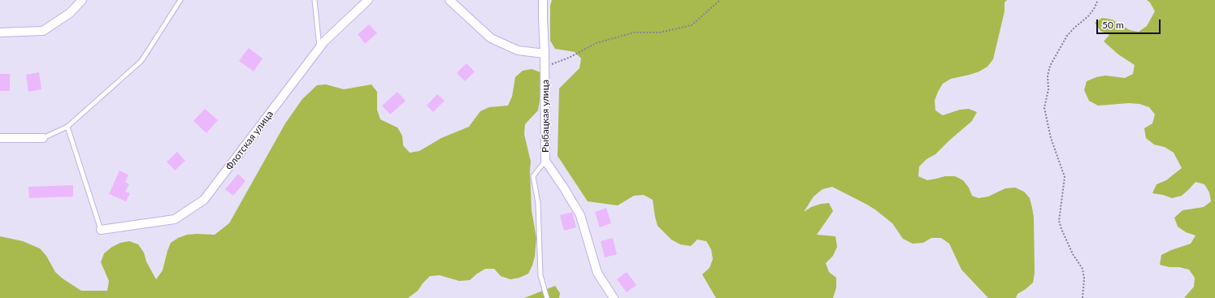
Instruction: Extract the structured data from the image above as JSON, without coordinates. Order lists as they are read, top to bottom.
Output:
{
  "streets": {
    "street": ["Рыбацкая улица", "Флотская улица"]
  },
  "scale_bar": "50 m"
}
